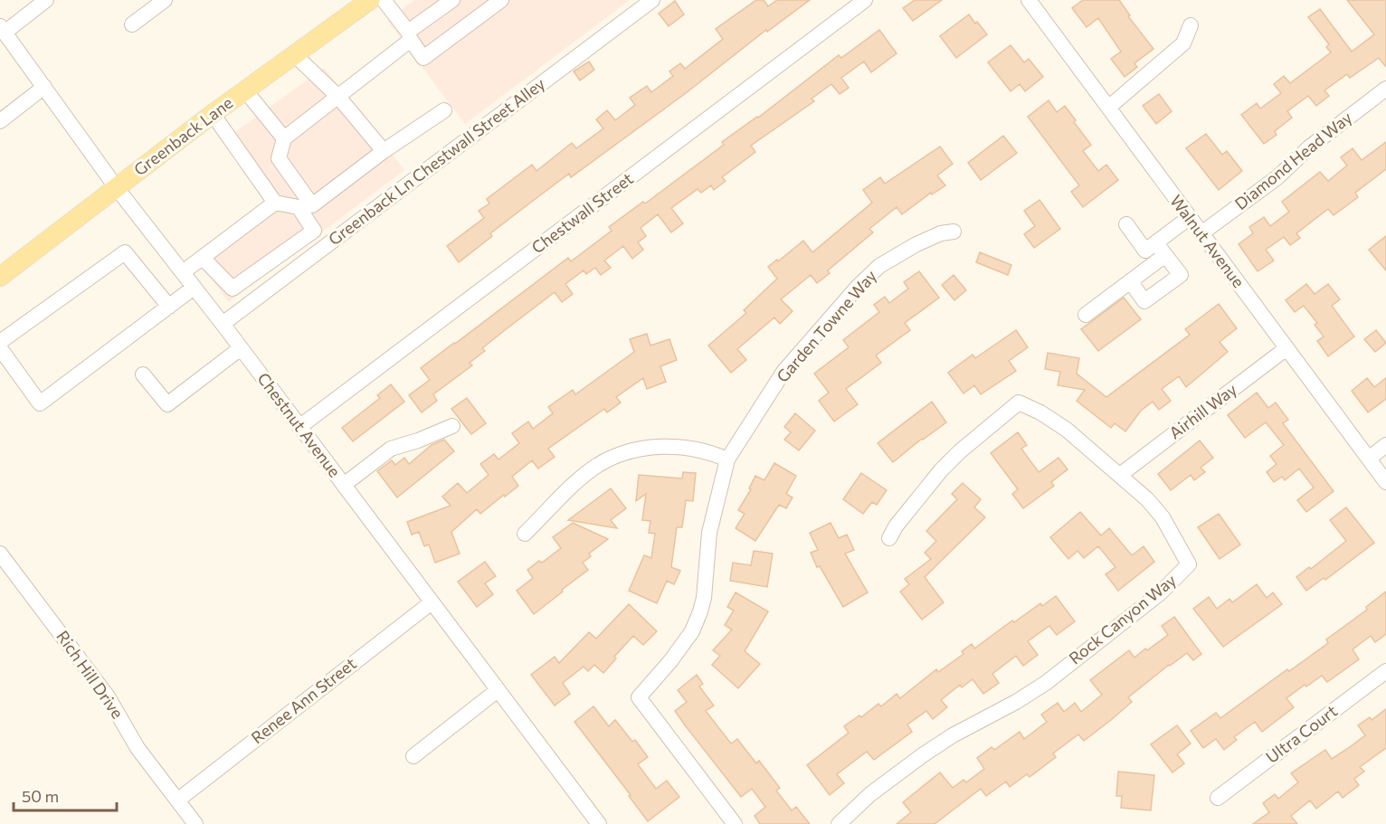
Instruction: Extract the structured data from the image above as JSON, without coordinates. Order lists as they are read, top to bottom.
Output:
{
  "streets": {
    "main road": ["Greenback Lane"],
    "street": [
      "Diamond Head Way",
      "Greenback Ln Chestwall Street Alley",
      "Chestwall Street",
      "Walnut Avenue",
      "Garden Towne Way",
      "Airhill Way",
      "Chestnut Avenue",
      "Rock Canyon Way",
      "Rich Hill Drive",
      "Renee Ann Street",
      "Ultra Court"
    ]
  },
  "crossings": [
    ["Greenback Lane", "Chestnut Avenue"],
    ["Diamond Head Way", "Walnut Avenue"],
    ["Greenback Ln Chestwall Street Alley", "Chestnut Avenue"],
    ["Chestwall Street", "Chestnut Avenue"],
    ["Walnut Avenue", "Airhill Way"],
    ["Airhill Way", "Rock Canyon Way"],
    ["Chestnut Avenue", "Renee Ann Street"],
    ["Rich Hill Drive", "Renee Ann Street"]
  ],
  "scale_bar": "50 m"
}
